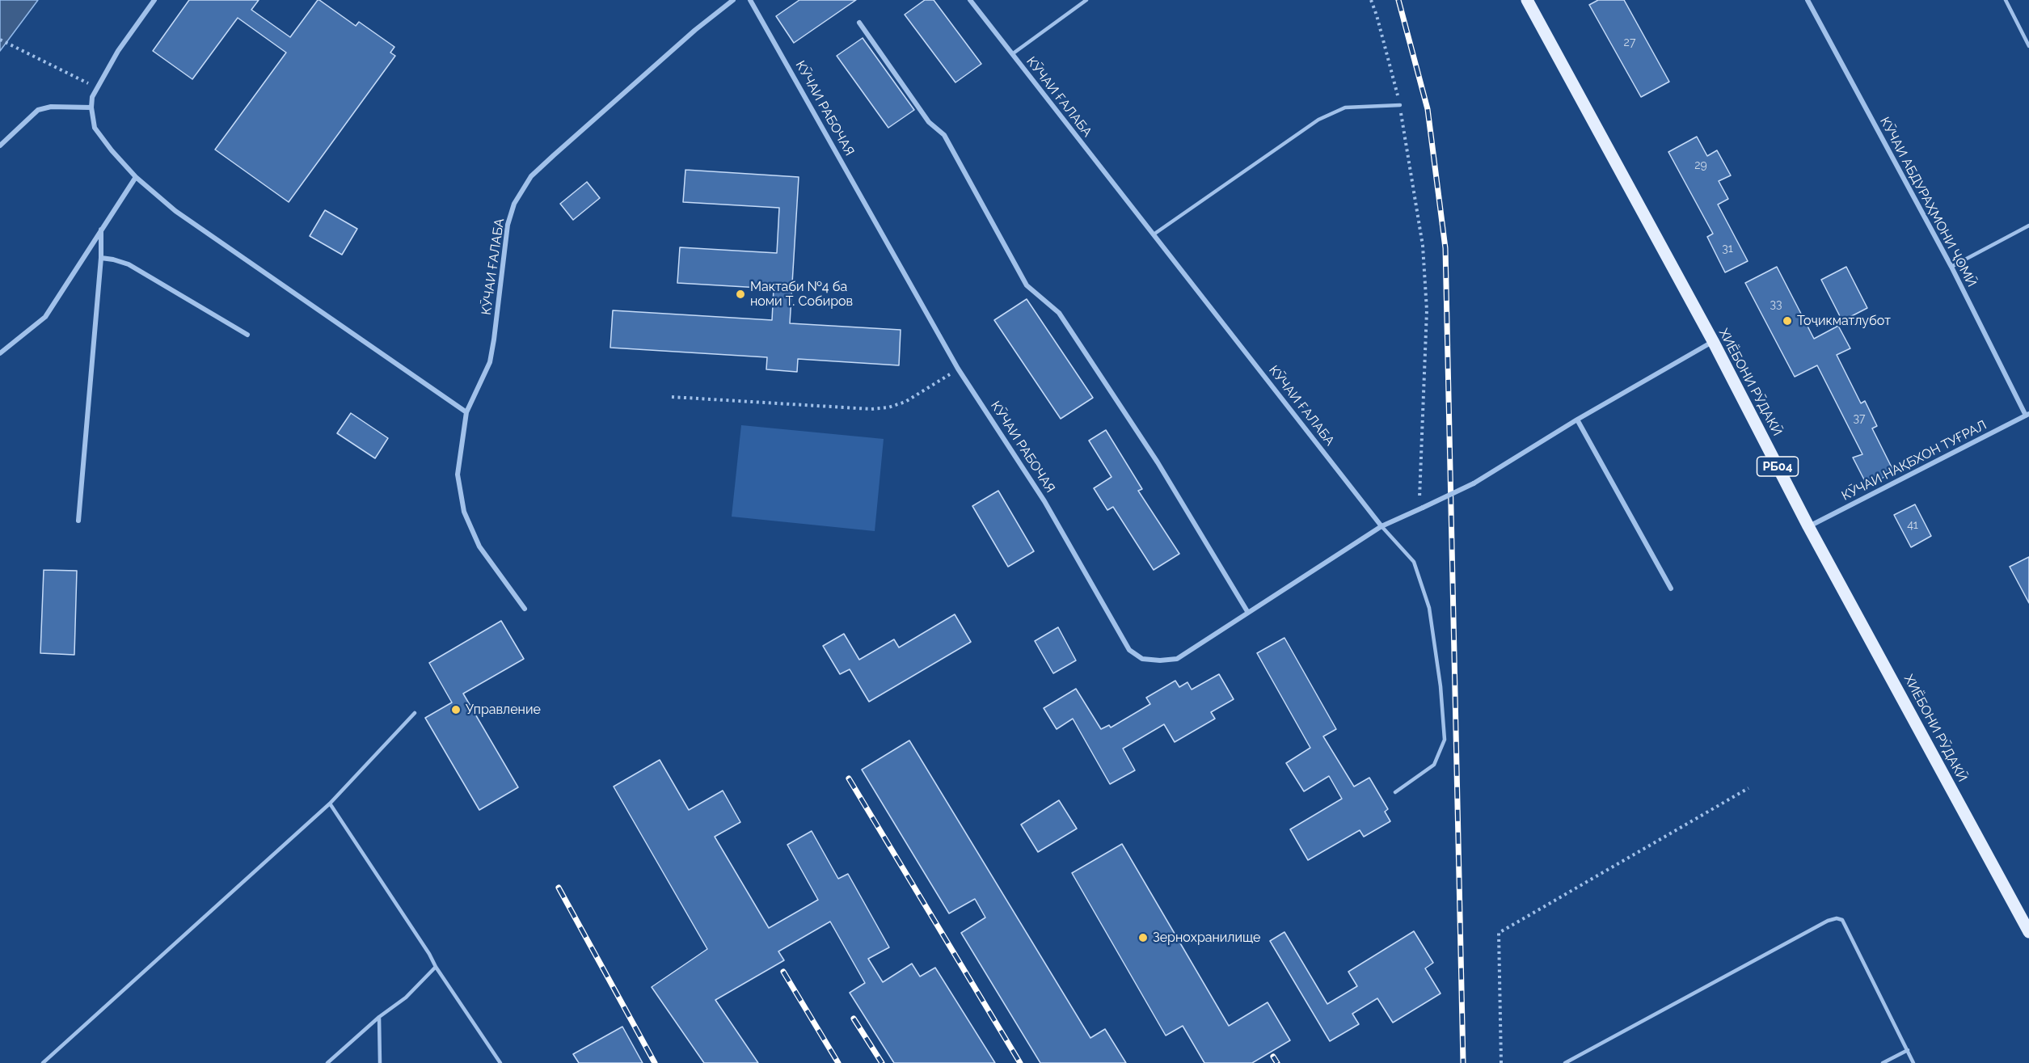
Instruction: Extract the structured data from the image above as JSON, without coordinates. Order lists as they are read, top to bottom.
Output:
{
  "streets": {
    "main road": ["ХИЁБОНИ РӮДАКӢ", "РБ04"],
    "street": [
      "КӮЧАИ ҒАЛАБА",
      "КӮЧАИ РАБОЧАЯ",
      "КӮЧАИ АБДУРАҲМОНИ ҶОМӢ",
      "КӮЧАИ НАҚБХОН ТУҒРАЛ"
    ]
  },
  "crossings": [
    ["КӮЧАИ ҒАЛАБА", "КӮЧАИ РАБОЧАЯ"],
    ["КӮЧАИ АБДУРАҲМОНИ ҶОМӢ", "КӮЧАИ НАҚБХОН ТУҒРАЛ"],
    ["ХИЁБОНИ РӮДАКӢ", "КӮЧАИ НАҚБХОН ТУҒРАЛ"]
  ],
  "places": [
    "Мактаби №4 ба номи Т. Собиров",
    "Тоҷикматлубот",
    "Управление",
    "Зернохранилище"
  ],
  "house_numbers": [
    "27",
    "29",
    "31",
    "33",
    "37",
    "41"
  ]
}
